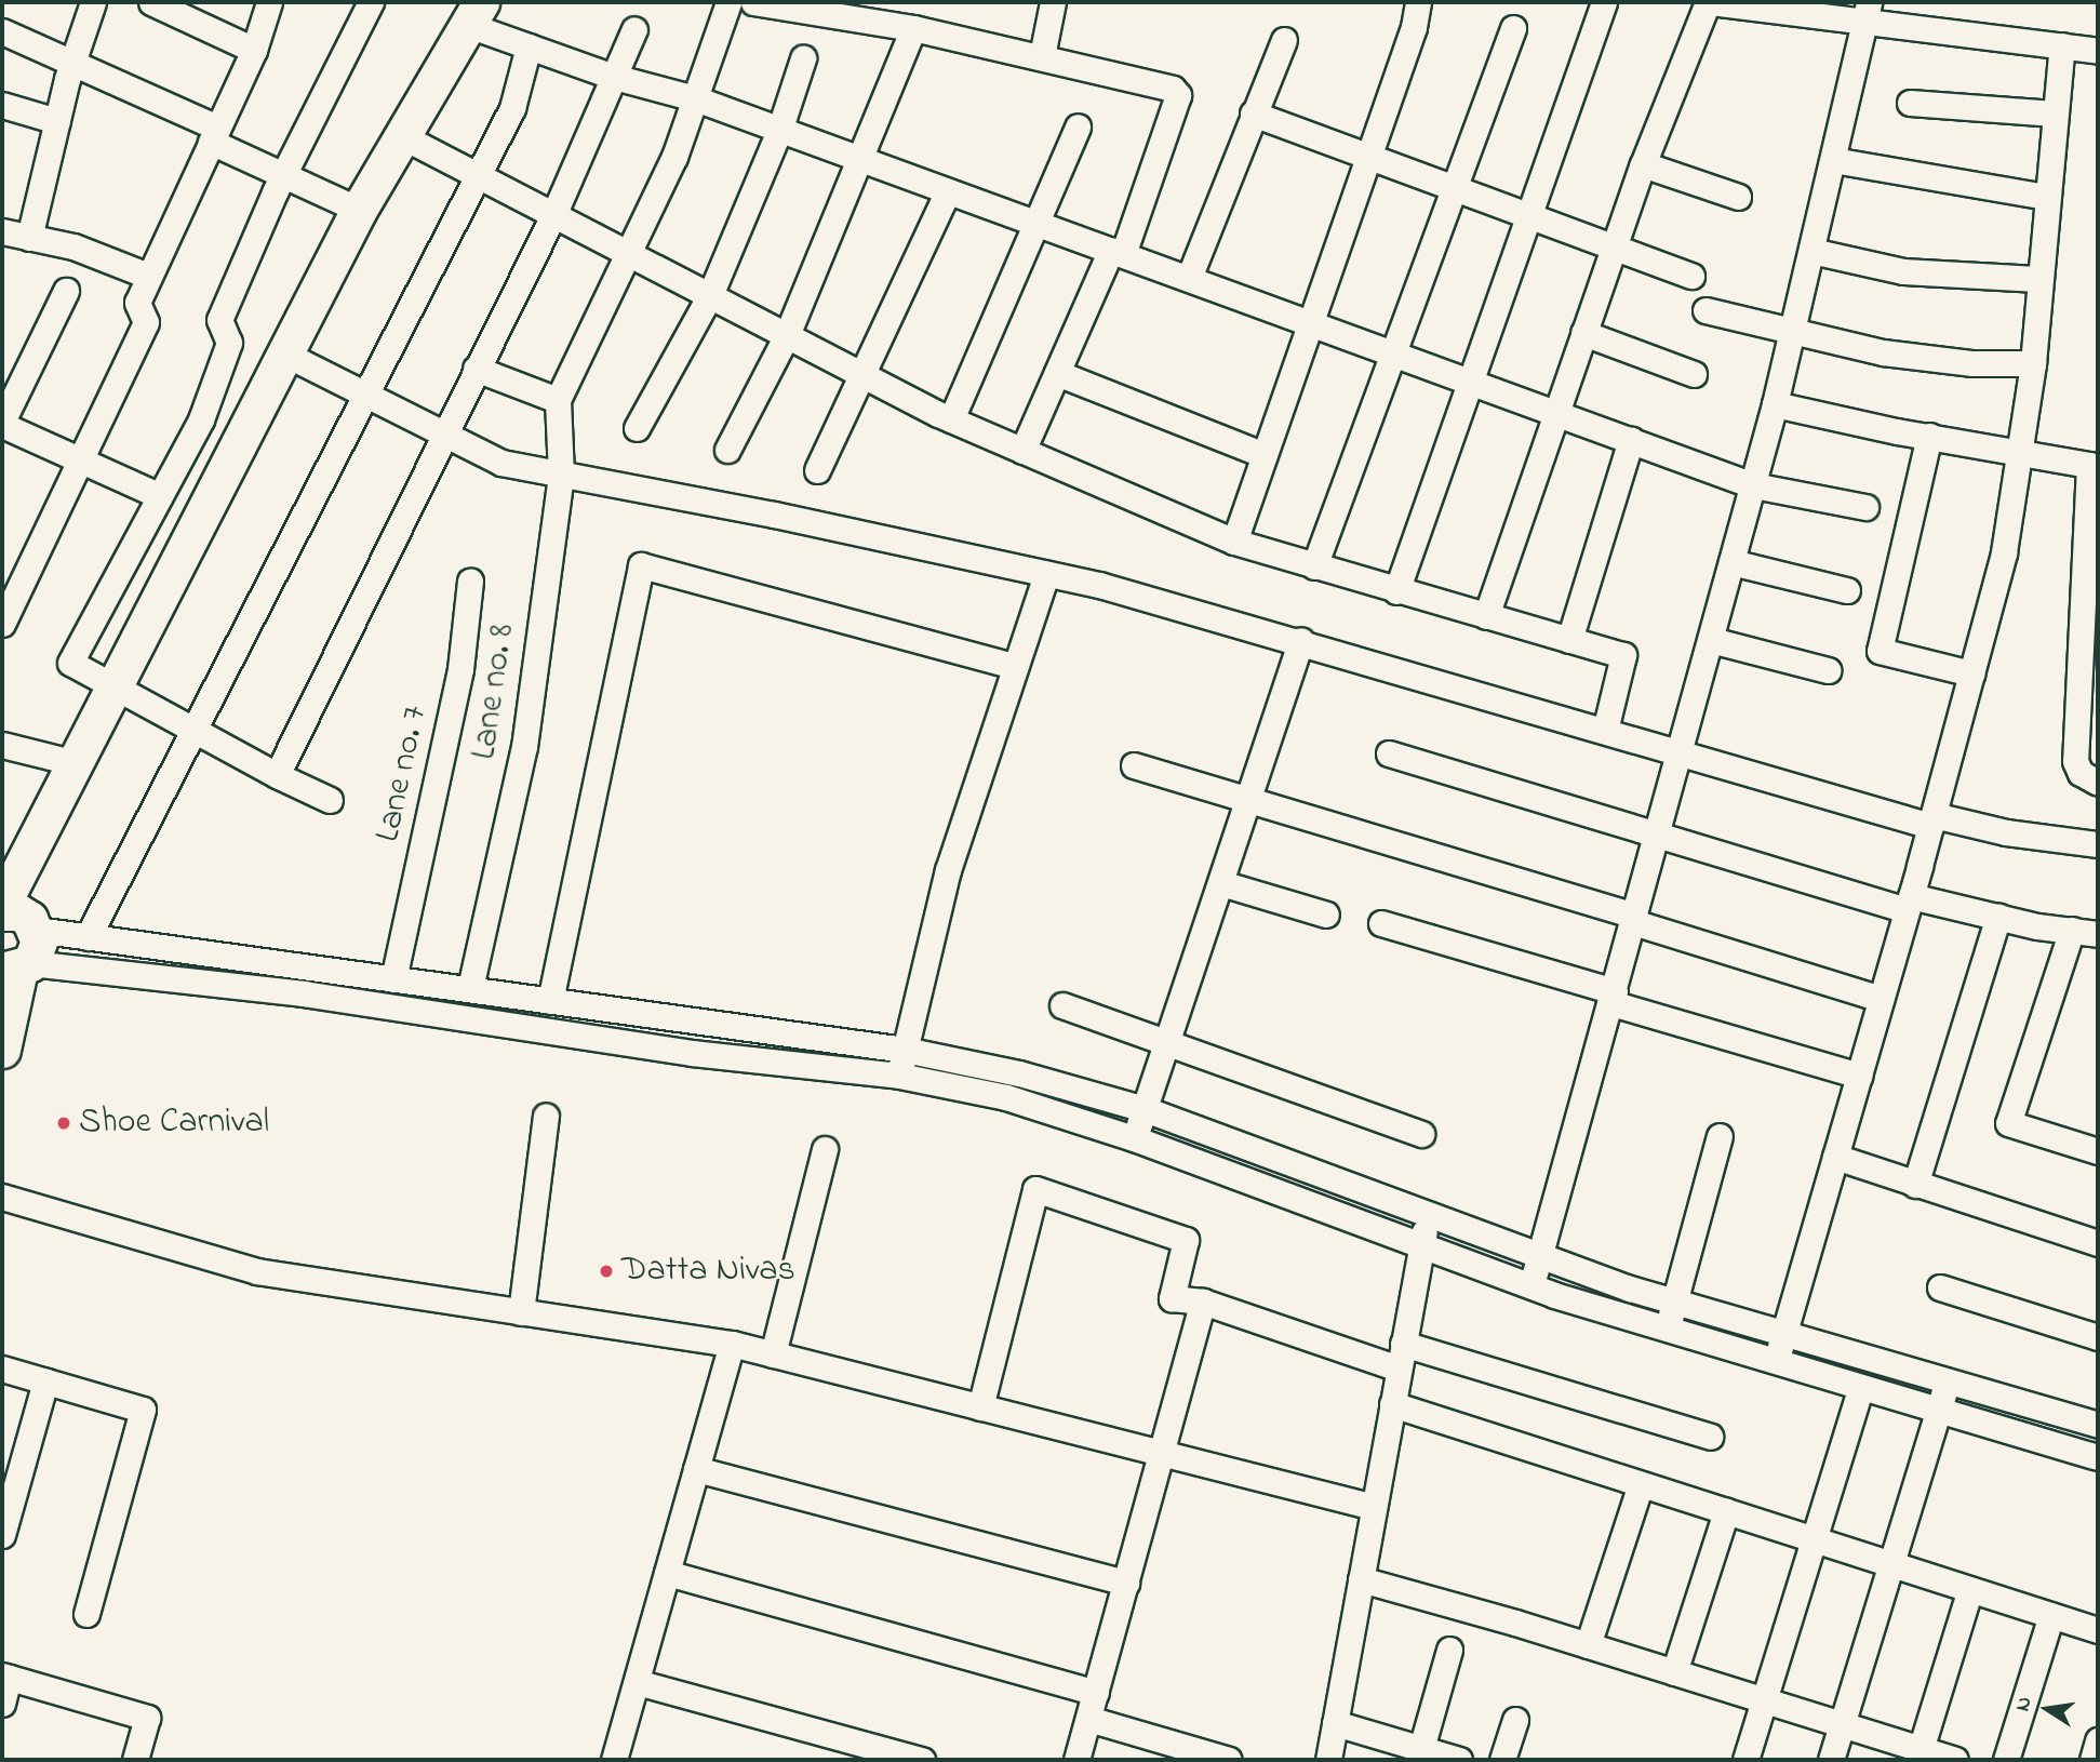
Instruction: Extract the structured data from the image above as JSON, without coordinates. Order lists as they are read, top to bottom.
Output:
{
  "streets": {
    "street": ["Lane no. 8", "Lane no. 7"]
  },
  "places": ["Shoe Carnival", "Datta Nivas"],
  "north": "left"
}
